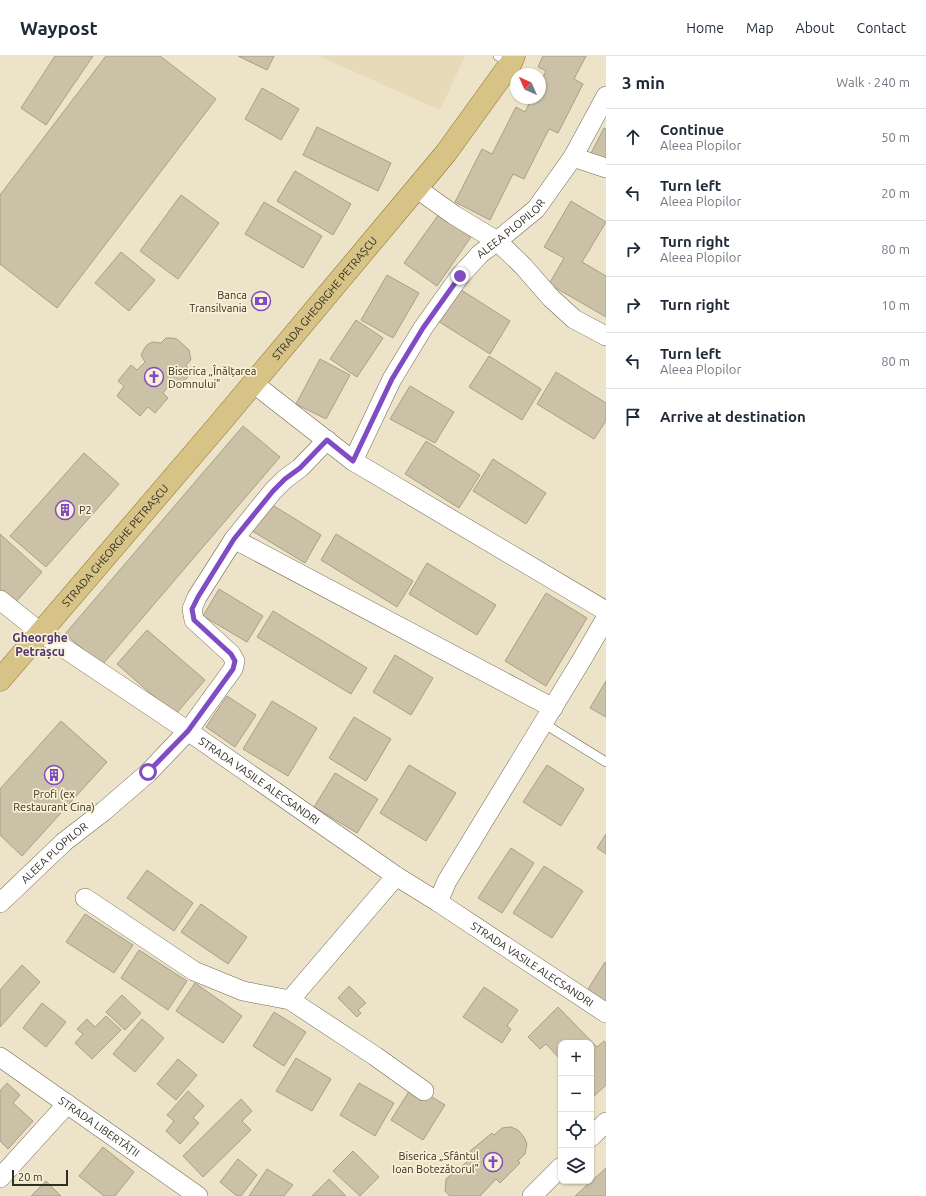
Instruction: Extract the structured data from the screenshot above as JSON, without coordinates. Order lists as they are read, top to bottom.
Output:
{
  "streets": {
    "main road": ["STRADA GHEORGHE PETRAȘCU"],
    "street": ["ALEEA PLOPILOR", "STRADA VASILE ALECSANDRI", "STRADA LIBERTĂȚII"]
  },
  "crossings": [
    ["ALEEA PLOPILOR", "STRADA VASILE ALECSANDRI"],
    ["STRADA GHEORGHE PETRAȘCU", "STRADA VASILE ALECSANDRI"]
  ],
  "districts": ["Gheorghe Petrașcu"],
  "places": {
    "bank": ["Banca Transilvania"],
    "church": ["Biserica „Înălțarea Domnului\"", "Biserica „Sfântul Ioan Botezătorul\""],
    "building": ["P2", "Profi (ex Restaurant Cina)"]
  },
  "scale_bar": "20 m",
  "north": "top left",
  "page": {
    "header": "Waypost",
    "nav": [
      "Home",
      "Map",
      "About",
      "Contact"
    ],
    "heading": ["3 min", "Walk · 240 m"],
    "list": [
      ["Continue", "Aleea Plopilor", "50 m"],
      ["Turn left", "Aleea Plopilor", "20 m"],
      ["Turn right", "Aleea Plopilor", "80 m"],
      ["Turn right", "10 m"],
      ["Turn left", "Aleea Plopilor", "80 m"],
      "Arrive at destination"
    ],
    "map_buttons": ["+", "−"],
    "scale": "20 m"
  }
}
